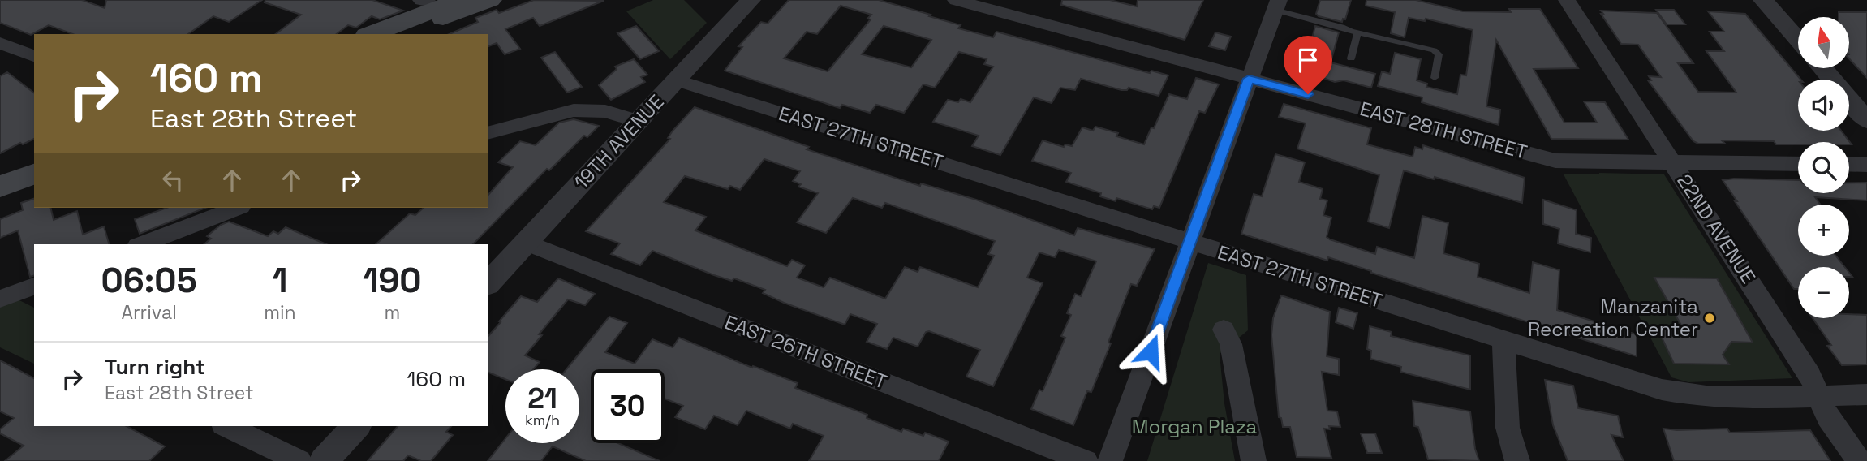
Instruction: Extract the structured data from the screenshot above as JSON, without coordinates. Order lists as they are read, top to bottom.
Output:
{
  "streets": {
    "street": [
      "EAST 28TH STREET",
      "EAST 27TH STREET",
      "19TH AVENUE",
      "22ND AVENUE",
      "EAST 26TH STREET"
    ]
  },
  "crossings": [
    ["EAST 28TH STREET", "22ND AVENUE"],
    ["EAST 27TH STREET", "19TH AVENUE"],
    ["EAST 27TH STREET", "22ND AVENUE"],
    ["19TH AVENUE", "EAST 26TH STREET"]
  ],
  "parks": ["Morgan Plaza"],
  "places": ["Manzanita Recreation Center"],
  "north": "top",
  "page": {
    "map_buttons": ["+", "−"],
    "turn": ["160 m", "East 28th Street"],
    "eta": [
      "06:05",
      "Arrival",
      "1",
      "min",
      "190",
      "m"
    ],
    "list": [
      {
        "name": "Turn right",
        "note": "East 28th Street",
        "value": "160 m"
      }
    ],
    "speed": "21 km/h",
    "limit": "30"
  }
}
